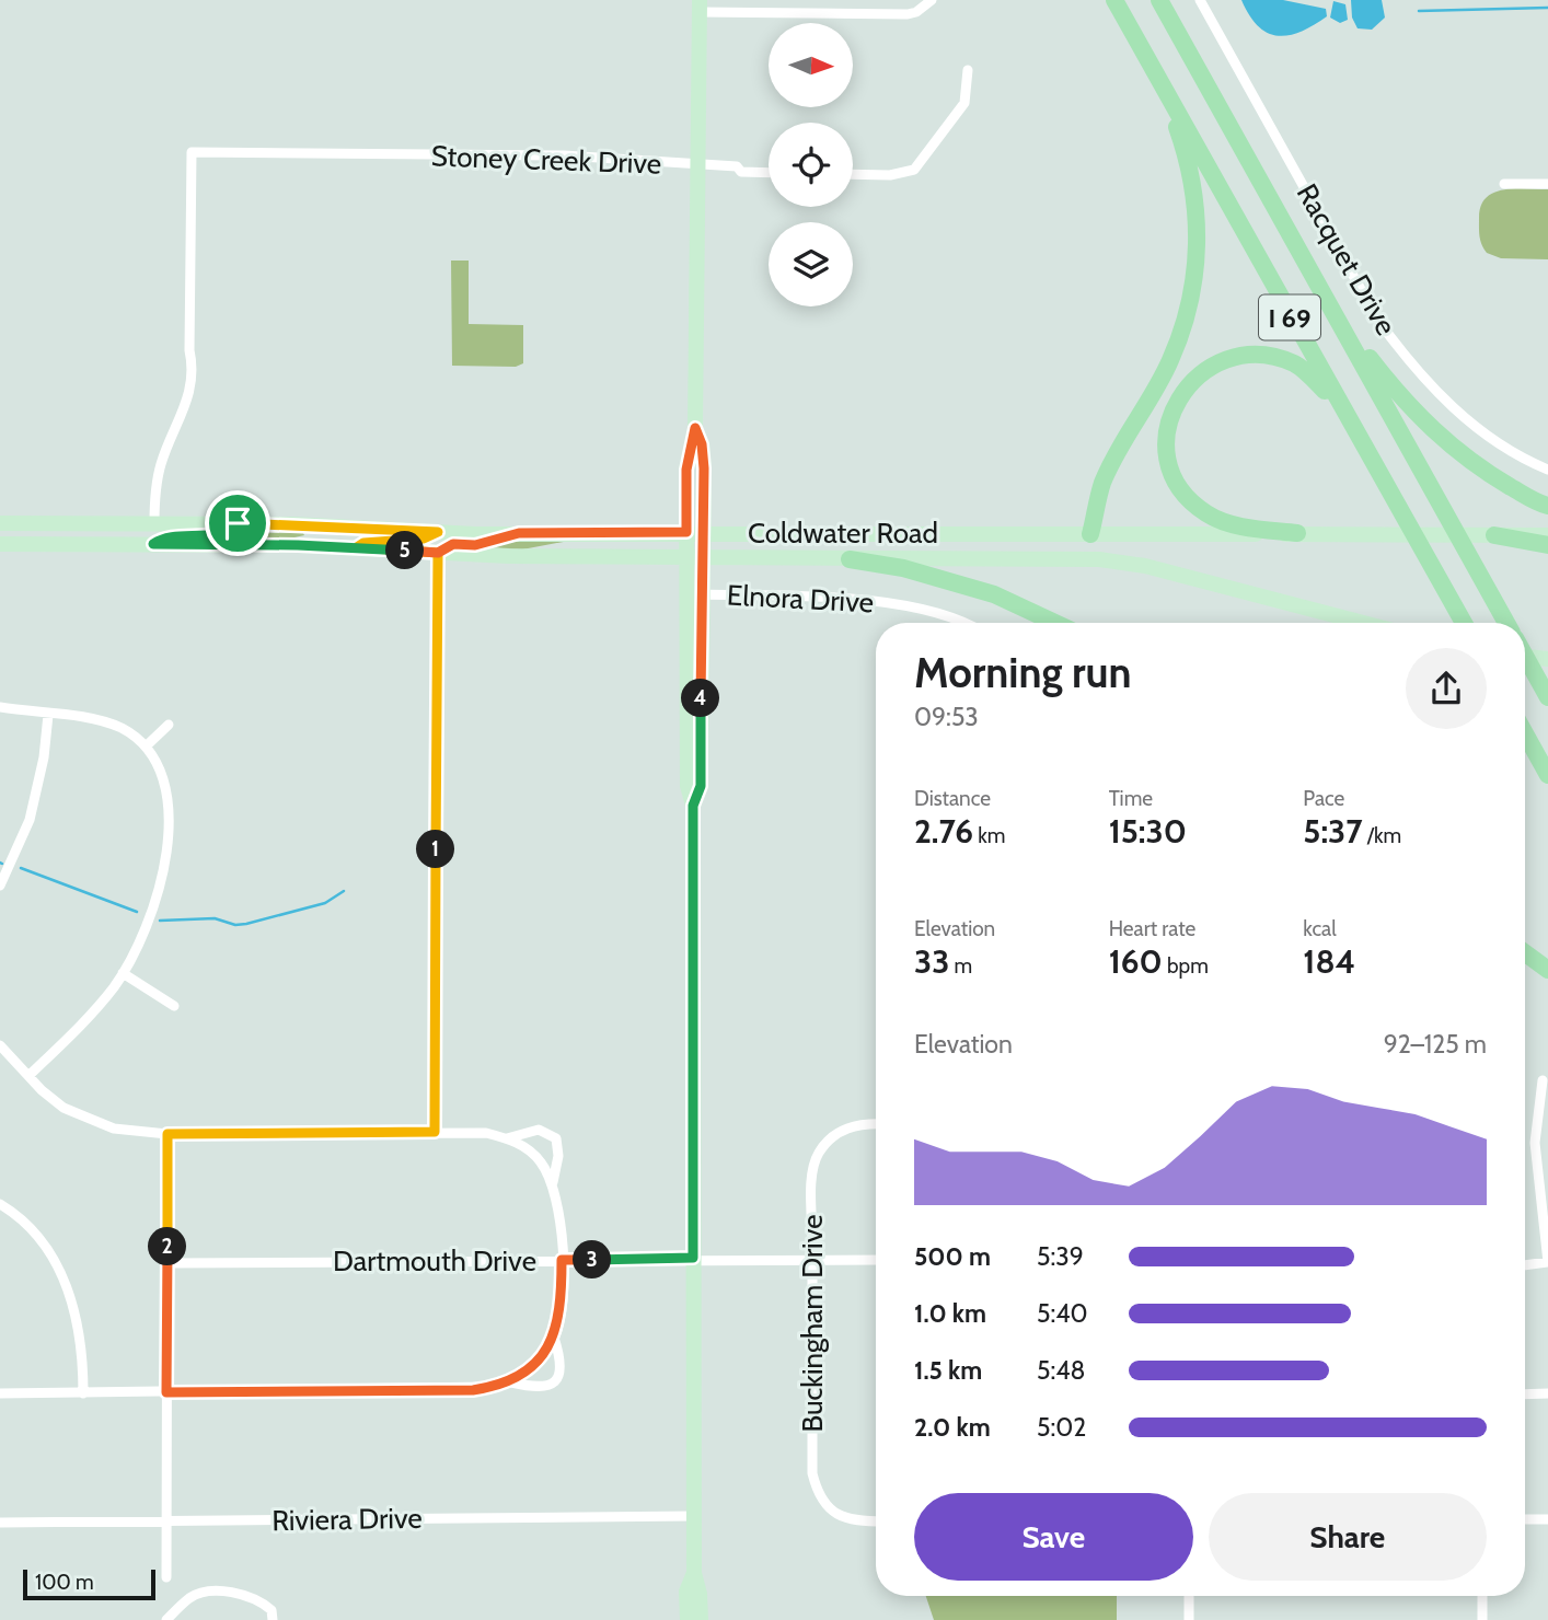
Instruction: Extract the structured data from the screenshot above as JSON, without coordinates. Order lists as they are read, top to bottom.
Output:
{
  "streets": {
    "highway": ["I 69"],
    "main road": ["Coldwater Road"],
    "street": [
      "Stoney Creek Drive",
      "Racquet Drive",
      "Elnora Drive",
      "Dartmouth Drive",
      "Buckingham Drive",
      "Riviera Drive"
    ]
  },
  "crossings": [
    ["Stoney Creek Drive", "Coldwater Road"],
    ["Dartmouth Drive", "Buckingham Drive"]
  ],
  "scale_bar": "100 m",
  "north": "right",
  "page": {
    "pins": [
      "5",
      "4",
      "1",
      "2",
      "3"
    ],
    "heading": ["Morning run", "09:53"],
    "stats": [
      ["Distance", "2.76 km"],
      ["Time", "15:30"],
      ["Pace", "5:37 /km"],
      ["Elevation", "33 m"],
      ["Heart rate", "160 bpm"],
      ["kcal", "184"]
    ],
    "chart": ["Elevation", "92–125 m"],
    "list": [
      {
        "name": "500 m",
        "note": "5:39"
      },
      {
        "name": "1.0 km",
        "note": "5:40"
      },
      {
        "name": "1.5 km",
        "note": "5:48"
      },
      {
        "name": "2.0 km",
        "note": "5:02"
      }
    ],
    "buttons": ["Save", "Share"],
    "scale": "100 m"
  }
}
